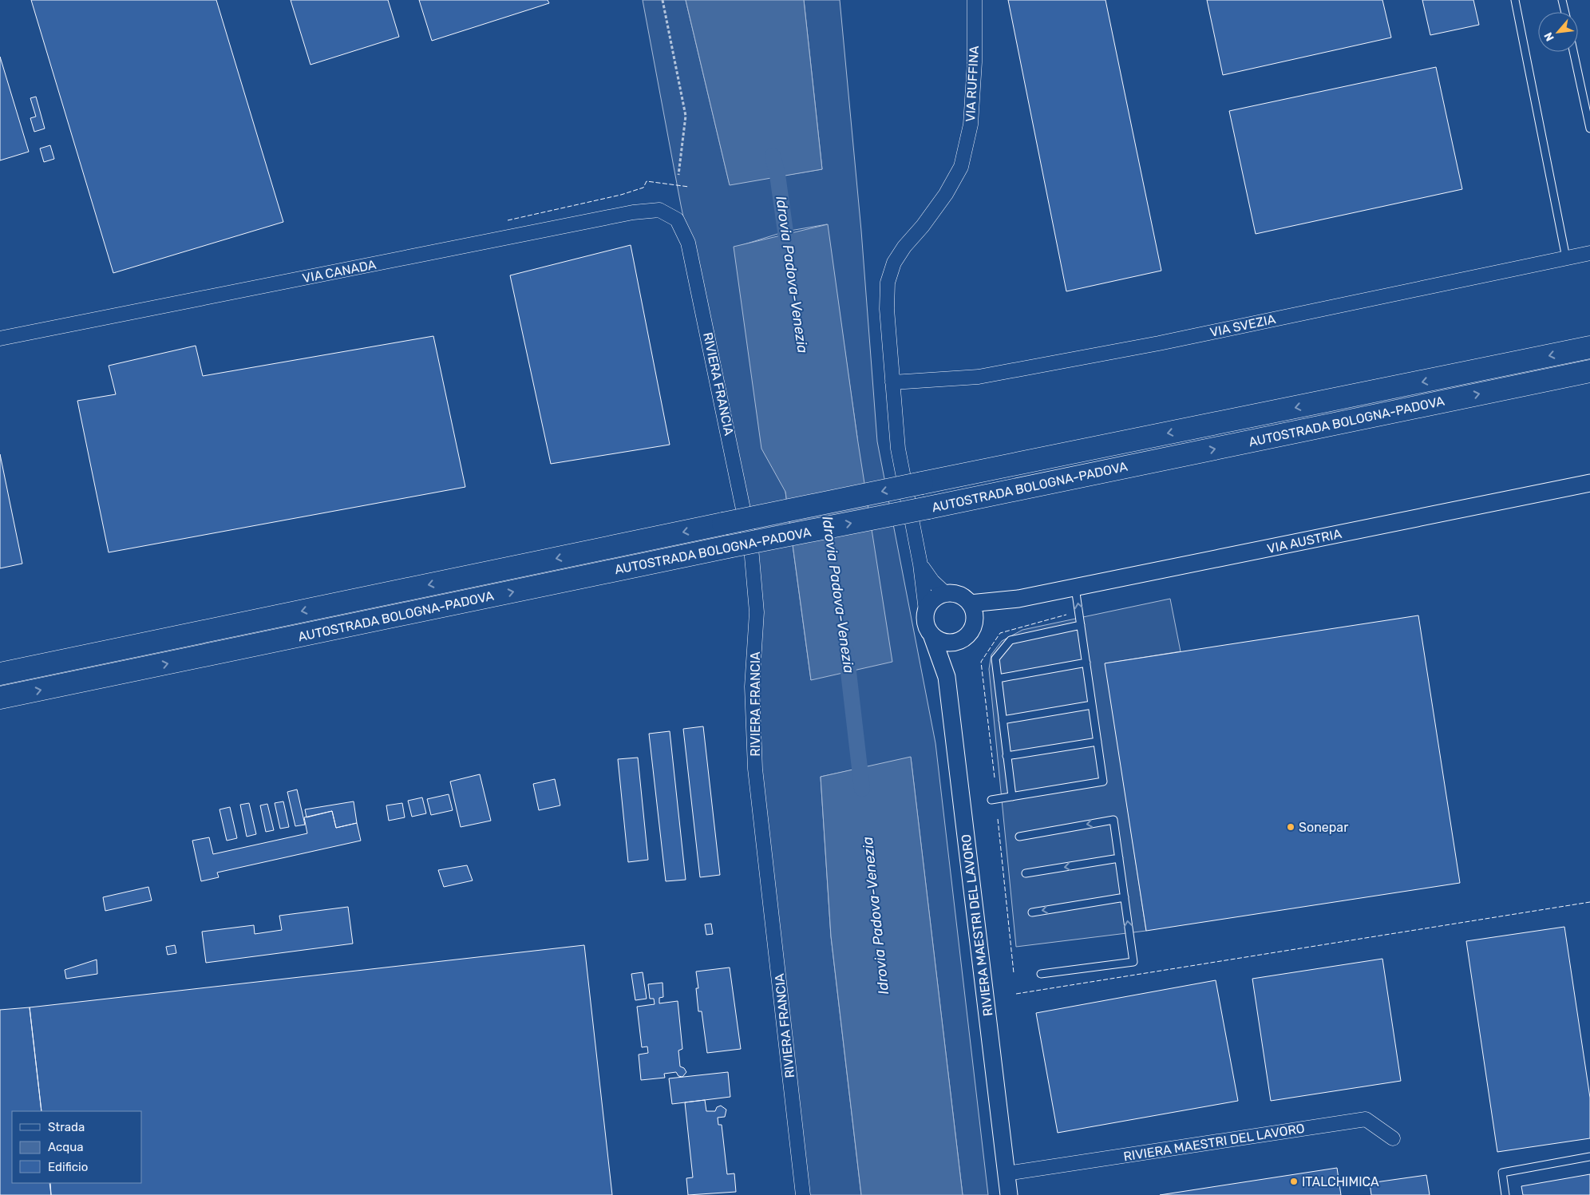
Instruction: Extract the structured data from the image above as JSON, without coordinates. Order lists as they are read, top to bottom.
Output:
{
  "streets": {
    "highway": ["AUTOSTRADA BOLOGNA-PADOVA"],
    "street": [
      "VIA RUFFINA",
      "VIA CANADA",
      "VIA SVEZIA",
      "RIVIERA FRANCIA",
      "VIA AUSTRIA",
      "RIVIERA MAESTRI DEL LAVORO"
    ]
  },
  "crossings": [
    ["VIA RUFFINA", "RIVIERA MAESTRI DEL LAVORO"],
    ["VIA CANADA", "RIVIERA FRANCIA"],
    ["VIA SVEZIA", "RIVIERA MAESTRI DEL LAVORO"],
    ["VIA AUSTRIA", "RIVIERA MAESTRI DEL LAVORO"]
  ],
  "water": ["Idrovia Padova-Venezia"],
  "places": ["Sonepar", "ITALCHIMICA"],
  "legend": ["Strada", "Acqua", "Edificio"],
  "north": "bottom left"
}
